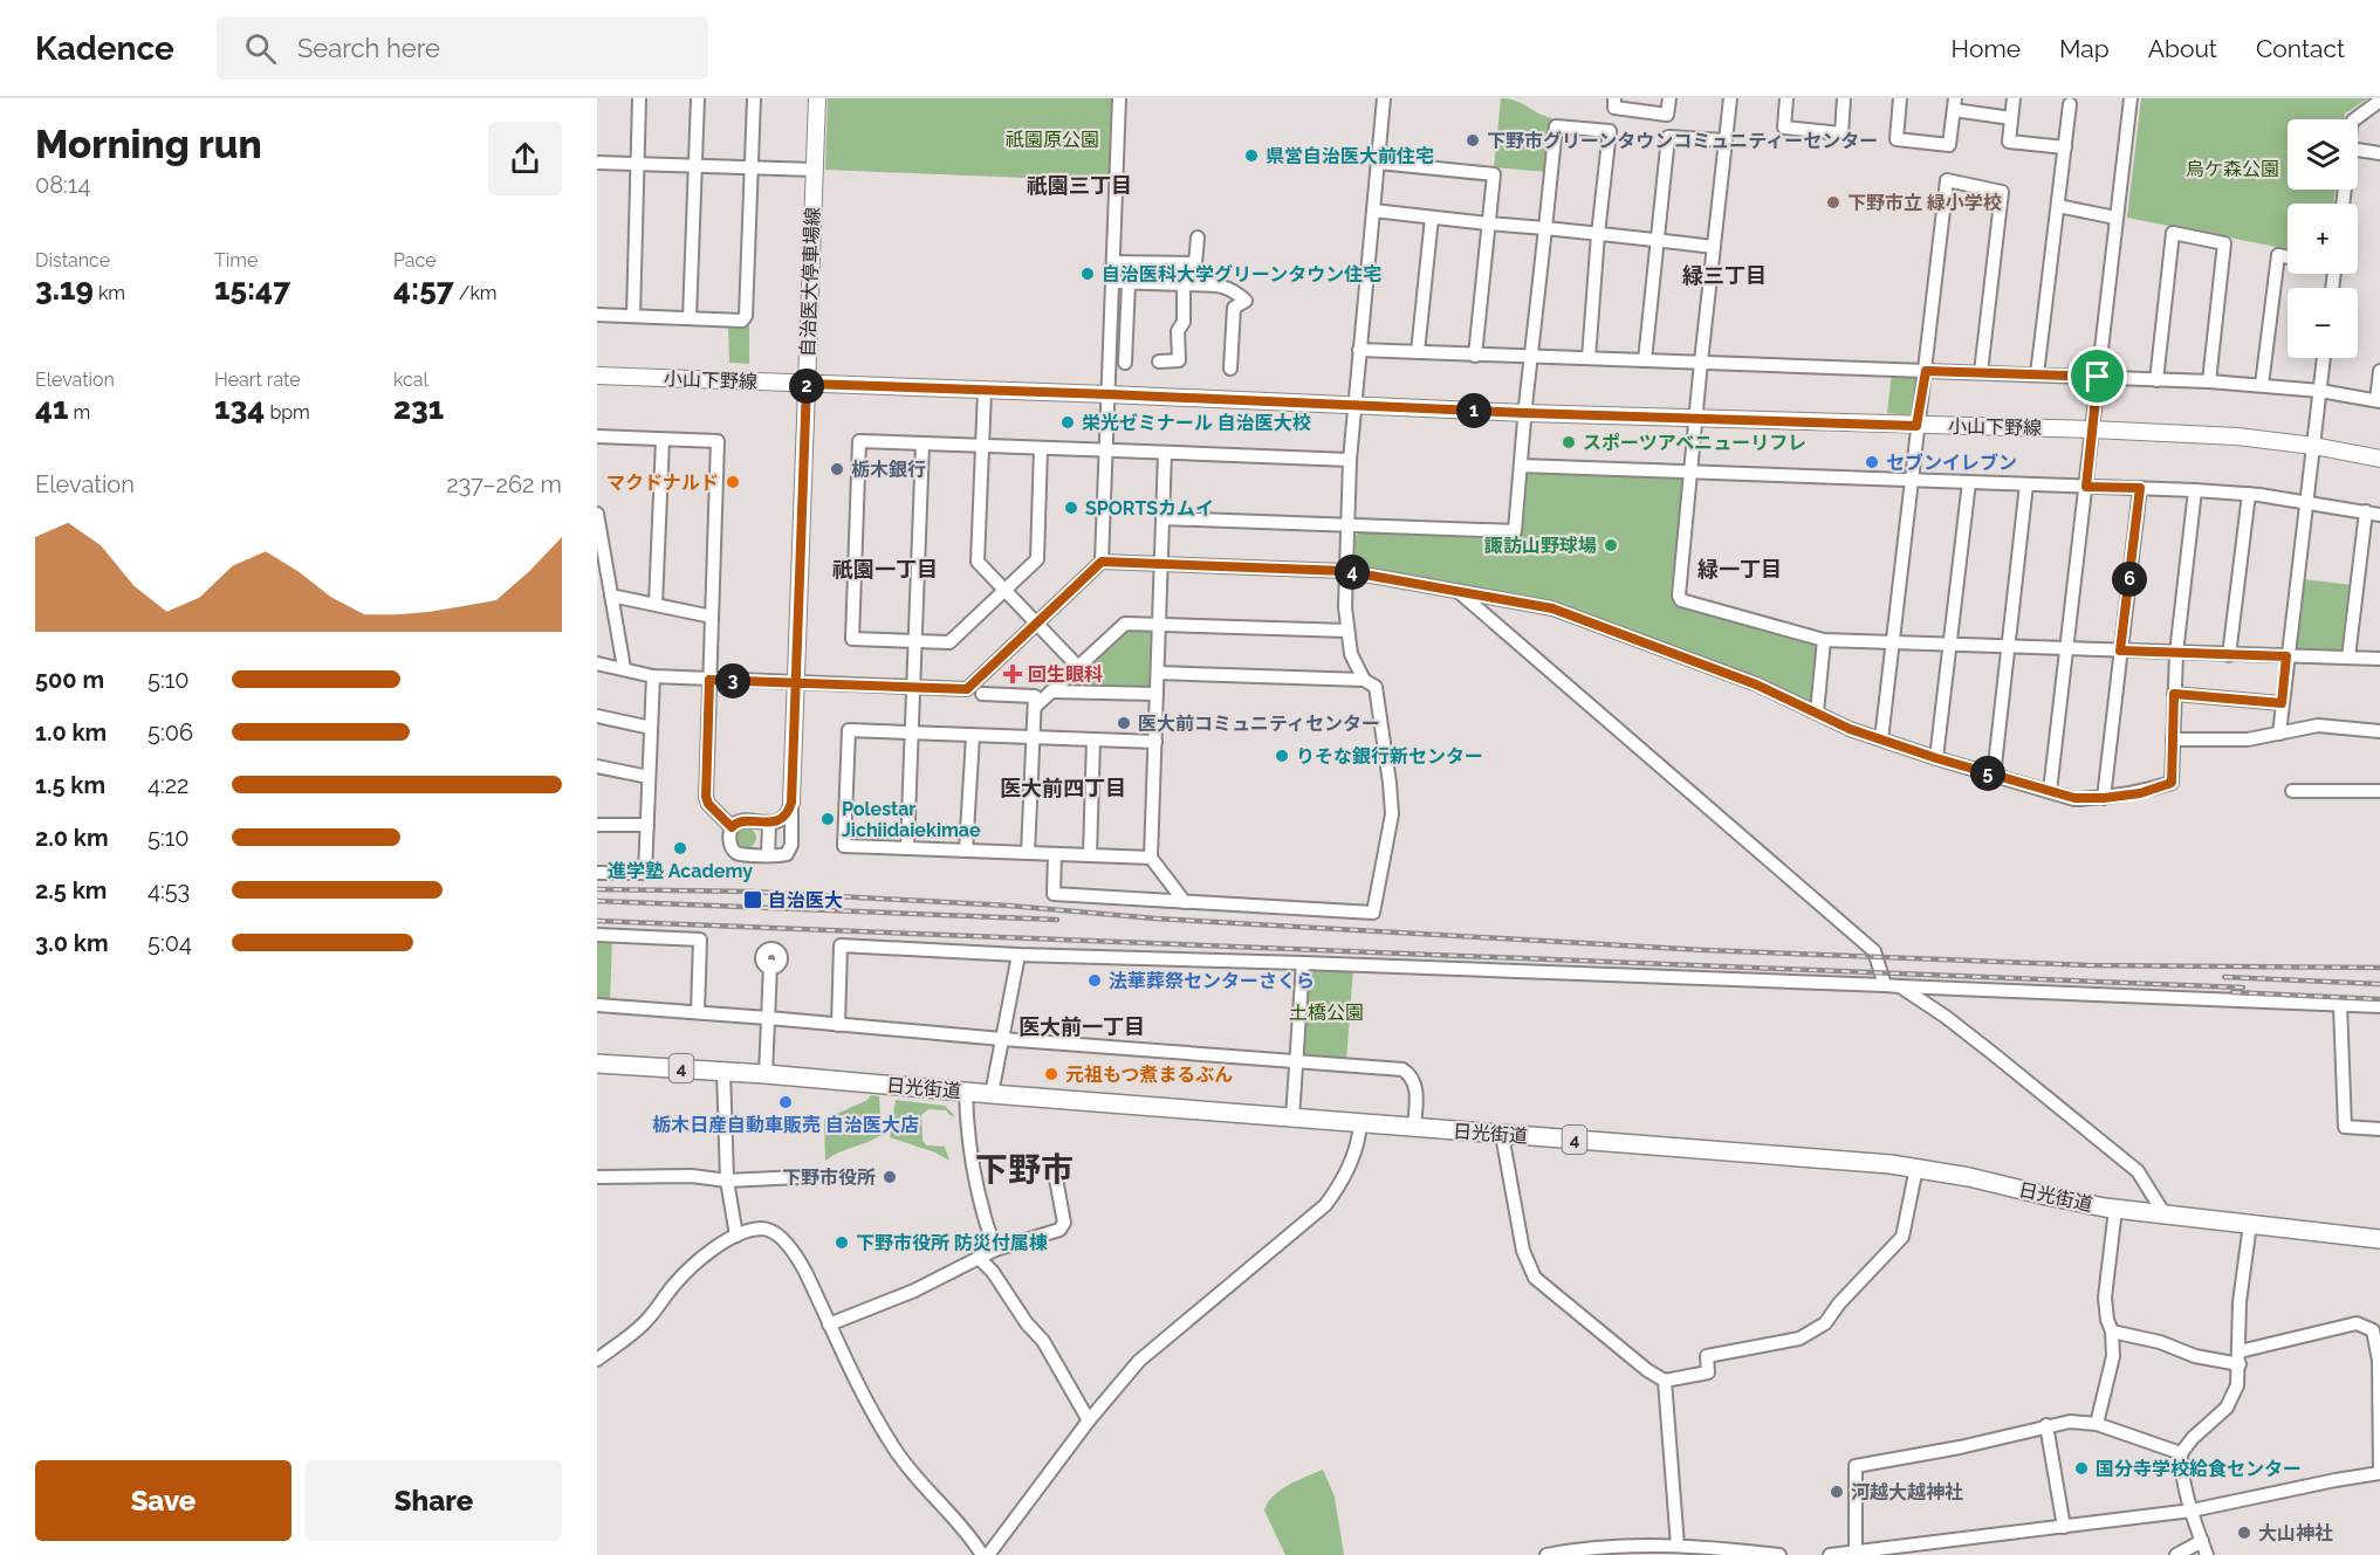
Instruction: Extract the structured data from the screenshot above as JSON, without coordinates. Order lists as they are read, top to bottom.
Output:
{
  "streets": {
    "highway": ["4", "日光街道"],
    "main road": ["自治医大停車場線", "小山下野線"]
  },
  "crossings": [
    ["自治医大停車場線", "小山下野線"]
  ],
  "districts": [
    "祇園三丁目",
    "緑三丁目",
    "祇園一丁目",
    "緑一丁目",
    "医大前四丁目",
    "医大前一丁目",
    "下野市"
  ],
  "parks": ["祇園原公園", "烏ケ森公園", "土橋公園"],
  "places": {
    "other": [
      "下野市グリーンタウンコミュニティーセンター",
      "県営自治医大前住宅",
      "下野市立 緑小学校",
      "自治医科大学グリーンタウン住宅",
      "栄光ゼミナール 自治医大校",
      "スポーツアベニューリフレ",
      "セブンイレブン",
      "栃木銀行",
      "マクドナルド",
      "SPORTSカムイ",
      "諏訪山野球場",
      "医大前コミュニティセンター",
      "りそな銀行新センター",
      "Polestar Jichiidaiekimae",
      "進学塾 Academy",
      "法華葬祭センターさくら",
      "元祖もつ煮まるぶん",
      "栃木日産自動車販売 自治医大店",
      "下野市役所",
      "下野市役所 防災付属棟",
      "国分寺学校給食センター",
      "河越大越神社",
      "大山神社"
    ],
    "health": ["回生眼科"],
    "transit": ["自治医大"]
  },
  "page": {
    "header": "Kadence",
    "search": "Search here",
    "nav": [
      "Home",
      "Map",
      "About",
      "Contact"
    ],
    "heading": ["Morning run", "08:14"],
    "map_buttons": ["+", "−"],
    "stats": [
      ["Distance", "3.19 km"],
      ["Time", "15:47"],
      ["Pace", "4:57 /km"],
      ["Elevation", "41 m"],
      ["Heart rate", "134 bpm"],
      ["kcal", "231"]
    ],
    "pins": [
      "2",
      "1",
      "4",
      "6",
      "3",
      "5"
    ],
    "chart": ["Elevation", "237–262 m"],
    "list": [
      {
        "name": "500 m",
        "note": "5:10"
      },
      {
        "name": "1.0 km",
        "note": "5:06"
      },
      {
        "name": "1.5 km",
        "note": "4:22"
      },
      {
        "name": "2.0 km",
        "note": "5:10"
      },
      {
        "name": "2.5 km",
        "note": "4:53"
      },
      {
        "name": "3.0 km",
        "note": "5:04"
      }
    ],
    "buttons": ["Save", "Share"]
  }
}
